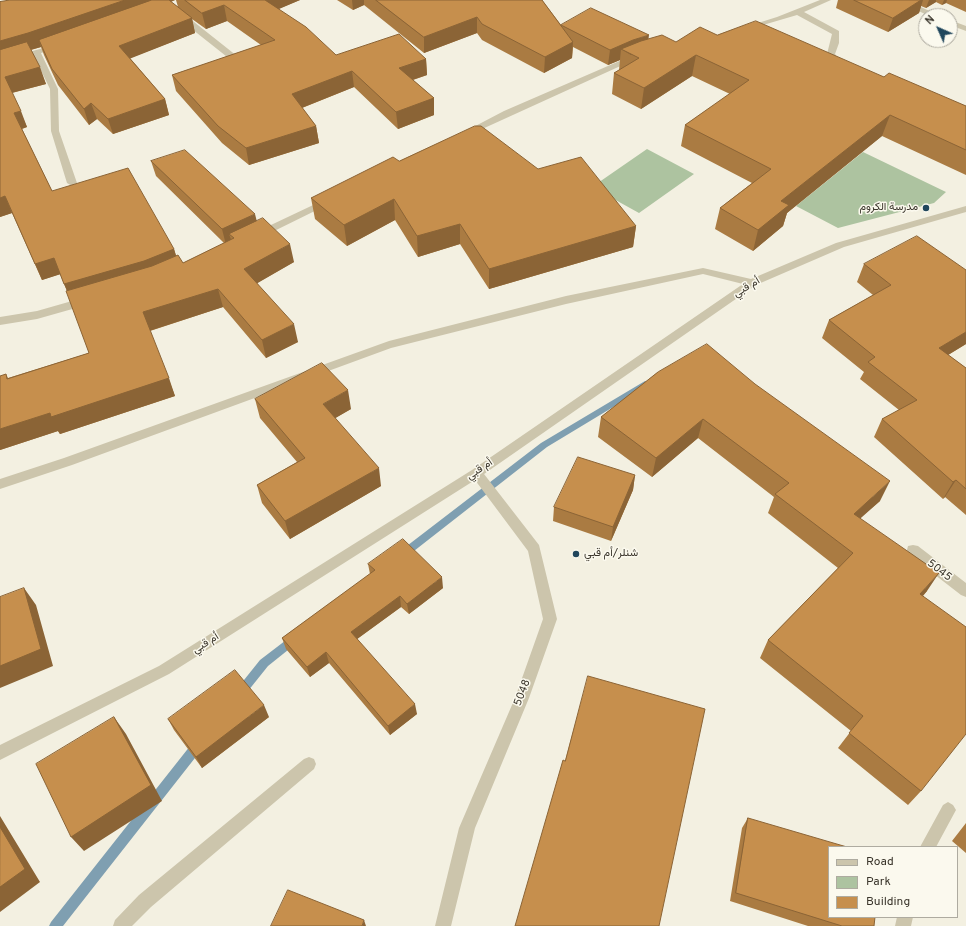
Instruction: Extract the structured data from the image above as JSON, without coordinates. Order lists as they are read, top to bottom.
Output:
{
  "streets": {
    "street": ["أم قبي", "5045", "5048"]
  },
  "crossings": [
    ["أم قبي", "5048"]
  ],
  "places": ["مدرسة الكروم", "شنلر/أم قبي"],
  "legend": ["Road", "Park", "Building"],
  "north": "top left"
}
